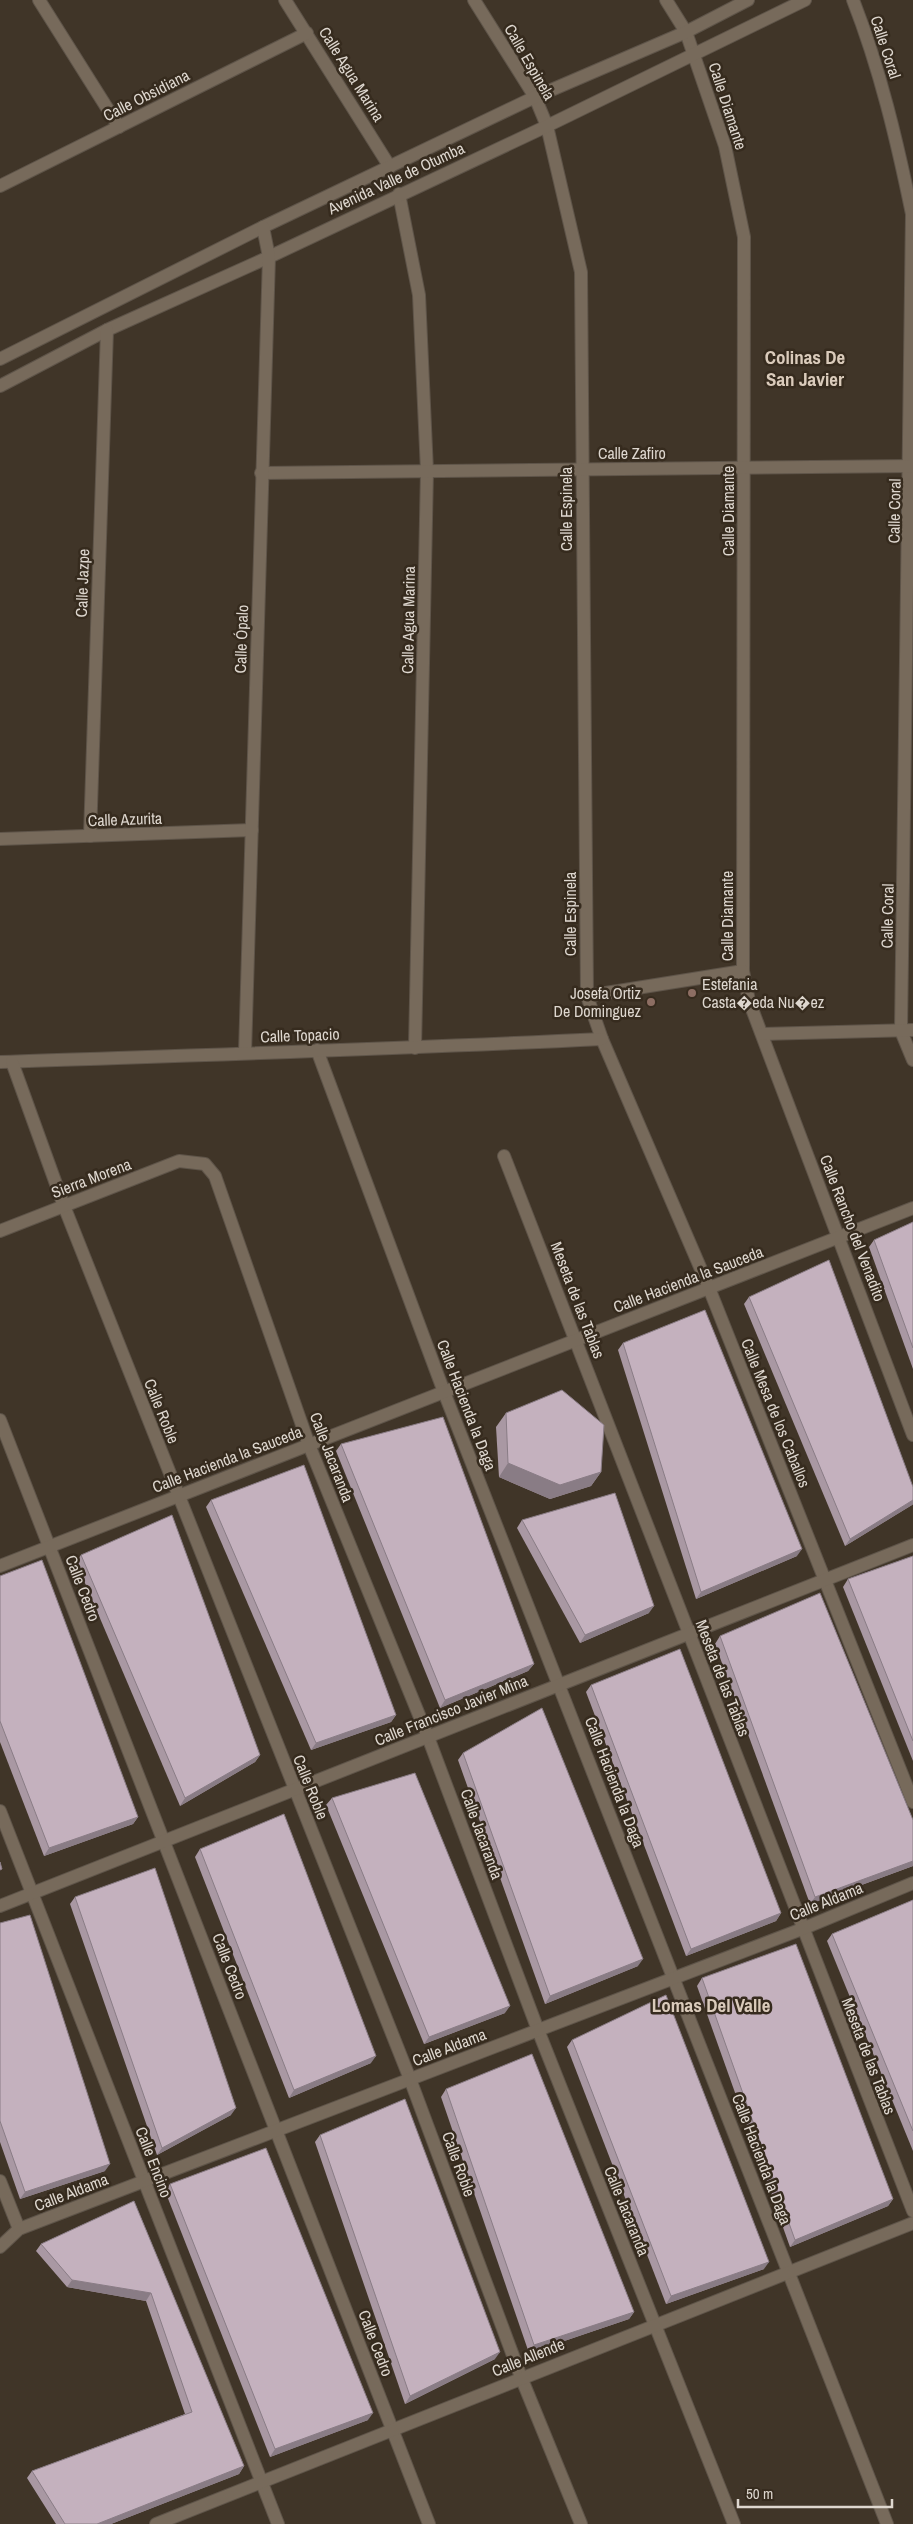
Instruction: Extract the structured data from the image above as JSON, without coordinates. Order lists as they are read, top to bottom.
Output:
{
  "streets": {
    "street": [
      "Calle Coral",
      "Calle Espinela",
      "Calle Agua Marina",
      "Calle Obsidiana",
      "Calle Diamante",
      "Avenida Valle de Otumba",
      "Calle Zafiro",
      "Calle Jazpe",
      "Calle Ópalo",
      "Calle Azurita",
      "Calle Topacio",
      "Sierra Morena",
      "Calle Rancho del Venadito",
      "Calle Hacienda la Sauceda",
      "Meseta de las Tablas",
      "Calle Hacienda la Daga",
      "Calle Roble",
      "Calle Mesa de los Caballos",
      "Calle Jacaranda",
      "Calle Cedro",
      "Calle Francisco Javier Mina",
      "Calle Aldama",
      "Calle Encino",
      "Calle Allende"
    ]
  },
  "crossings": [
    ["Calle Coral", "Calle Zafiro"],
    ["Calle Espinela", "Avenida Valle de Otumba"],
    ["Calle Espinela", "Calle Zafiro"],
    ["Calle Espinela", "Calle Topacio"],
    ["Calle Espinela", "Calle Mesa de los Caballos"],
    ["Calle Agua Marina", "Calle Obsidiana"],
    ["Calle Agua Marina", "Avenida Valle de Otumba"],
    ["Calle Agua Marina", "Calle Zafiro"],
    ["Calle Agua Marina", "Calle Topacio"],
    ["Calle Diamante", "Avenida Valle de Otumba"],
    ["Calle Diamante", "Calle Zafiro"],
    ["Calle Diamante", "Calle Rancho del Venadito"],
    ["Avenida Valle de Otumba", "Calle Jazpe"],
    ["Avenida Valle de Otumba", "Calle Ópalo"],
    ["Calle Zafiro", "Calle Ópalo"],
    ["Calle Jazpe", "Calle Azurita"],
    ["Calle Ópalo", "Calle Azurita"],
    ["Calle Ópalo", "Calle Topacio"],
    ["Calle Topacio", "Calle Hacienda la Daga"],
    ["Calle Topacio", "Calle Roble"],
    ["Calle Topacio", "Calle Mesa de los Caballos"],
    ["Sierra Morena", "Calle Roble"],
    ["Sierra Morena", "Calle Jacaranda"],
    ["Calle Rancho del Venadito", "Calle Hacienda la Sauceda"],
    ["Calle Hacienda la Sauceda", "Meseta de las Tablas"],
    ["Calle Hacienda la Sauceda", "Calle Hacienda la Daga"],
    ["Calle Hacienda la Sauceda", "Calle Roble"],
    ["Calle Hacienda la Sauceda", "Calle Mesa de los Caballos"],
    ["Calle Hacienda la Sauceda", "Calle Jacaranda"],
    ["Calle Hacienda la Sauceda", "Calle Cedro"],
    ["Meseta de las Tablas", "Calle Francisco Javier Mina"],
    ["Meseta de las Tablas", "Calle Aldama"],
    ["Calle Hacienda la Daga", "Calle Francisco Javier Mina"],
    ["Calle Hacienda la Daga", "Calle Aldama"],
    ["Calle Hacienda la Daga", "Calle Allende"],
    ["Calle Roble", "Calle Francisco Javier Mina"],
    ["Calle Roble", "Calle Aldama"],
    ["Calle Roble", "Calle Allende"],
    ["Calle Mesa de los Caballos", "Calle Francisco Javier Mina"],
    ["Calle Jacaranda", "Calle Francisco Javier Mina"],
    ["Calle Jacaranda", "Calle Aldama"],
    ["Calle Jacaranda", "Calle Allende"],
    ["Calle Cedro", "Calle Francisco Javier Mina"],
    ["Calle Cedro", "Calle Aldama"],
    ["Calle Cedro", "Calle Allende"],
    ["Calle Francisco Javier Mina", "Calle Encino"],
    ["Calle Aldama", "Calle Encino"],
    ["Calle Encino", "Calle Allende"]
  ],
  "districts": ["Colinas De San Javier", "Lomas Del Valle"],
  "places": ["Estefania Casta�eda Nu�ez", "Josefa Ortiz De Dominguez"],
  "scale_bar": "50 m"
}
